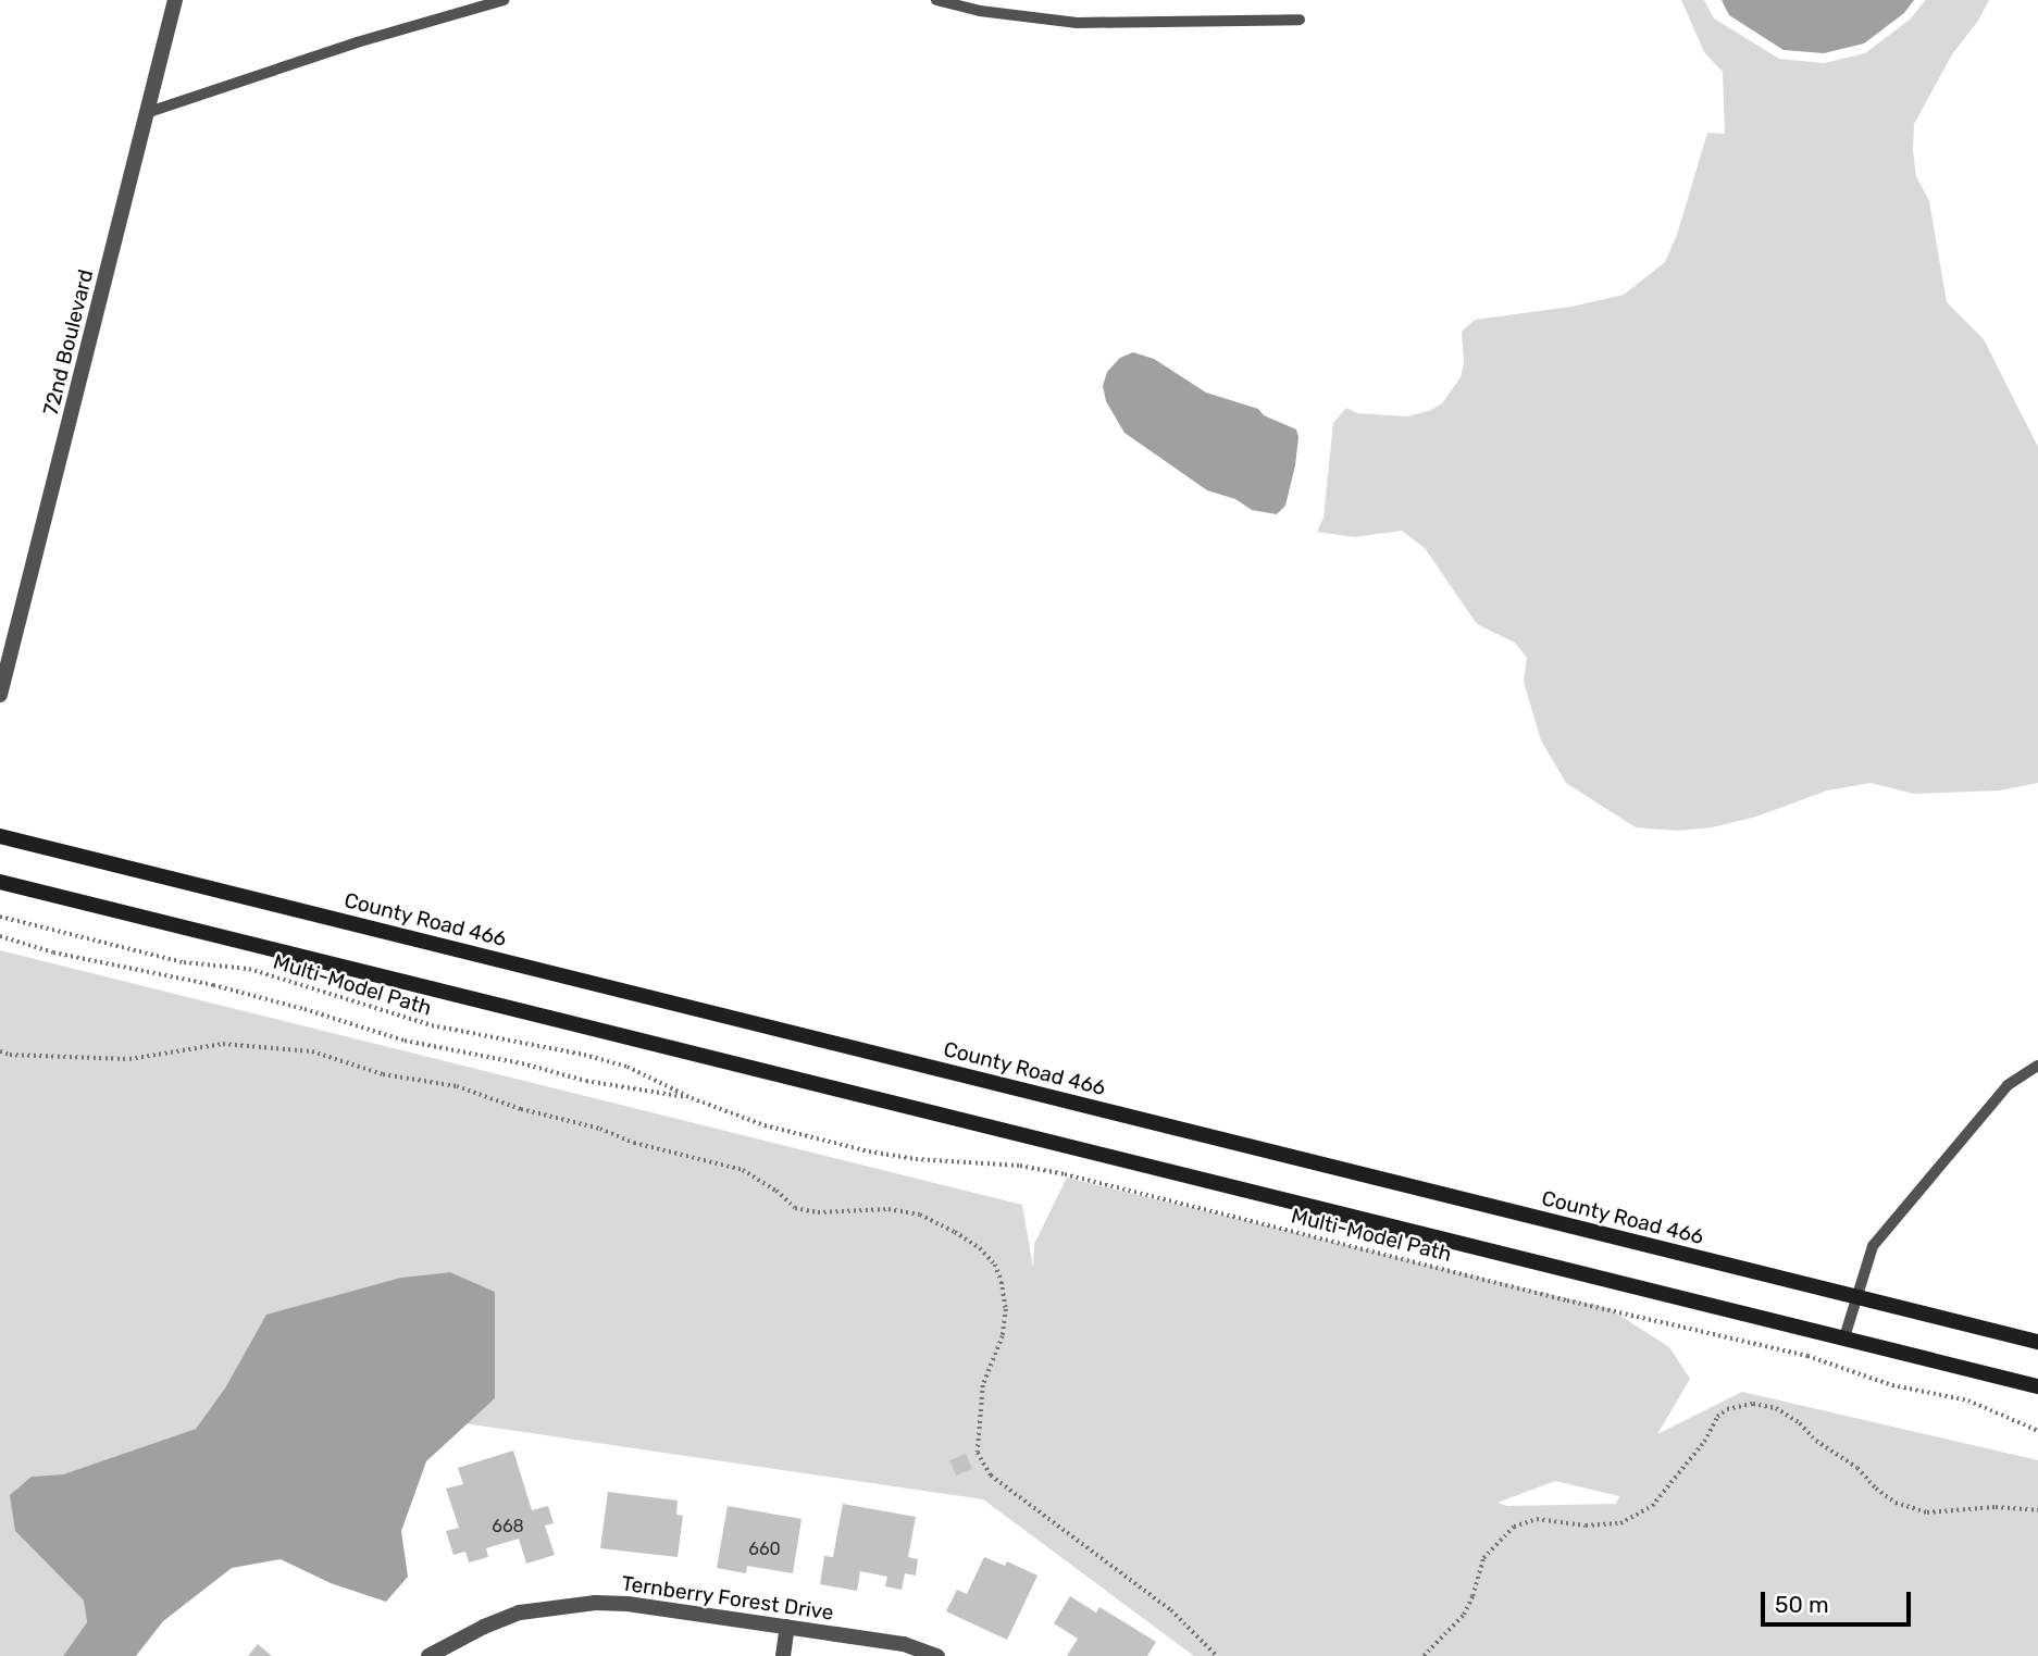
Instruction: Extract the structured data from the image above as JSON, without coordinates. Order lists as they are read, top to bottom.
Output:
{
  "streets": {
    "main road": ["County Road 466"],
    "street": ["72nd Boulevard", "Ternberry Forest Drive"],
    "path": ["Multi-Model Path"]
  },
  "house_numbers": ["668", "660"],
  "scale_bar": "50 m"
}
